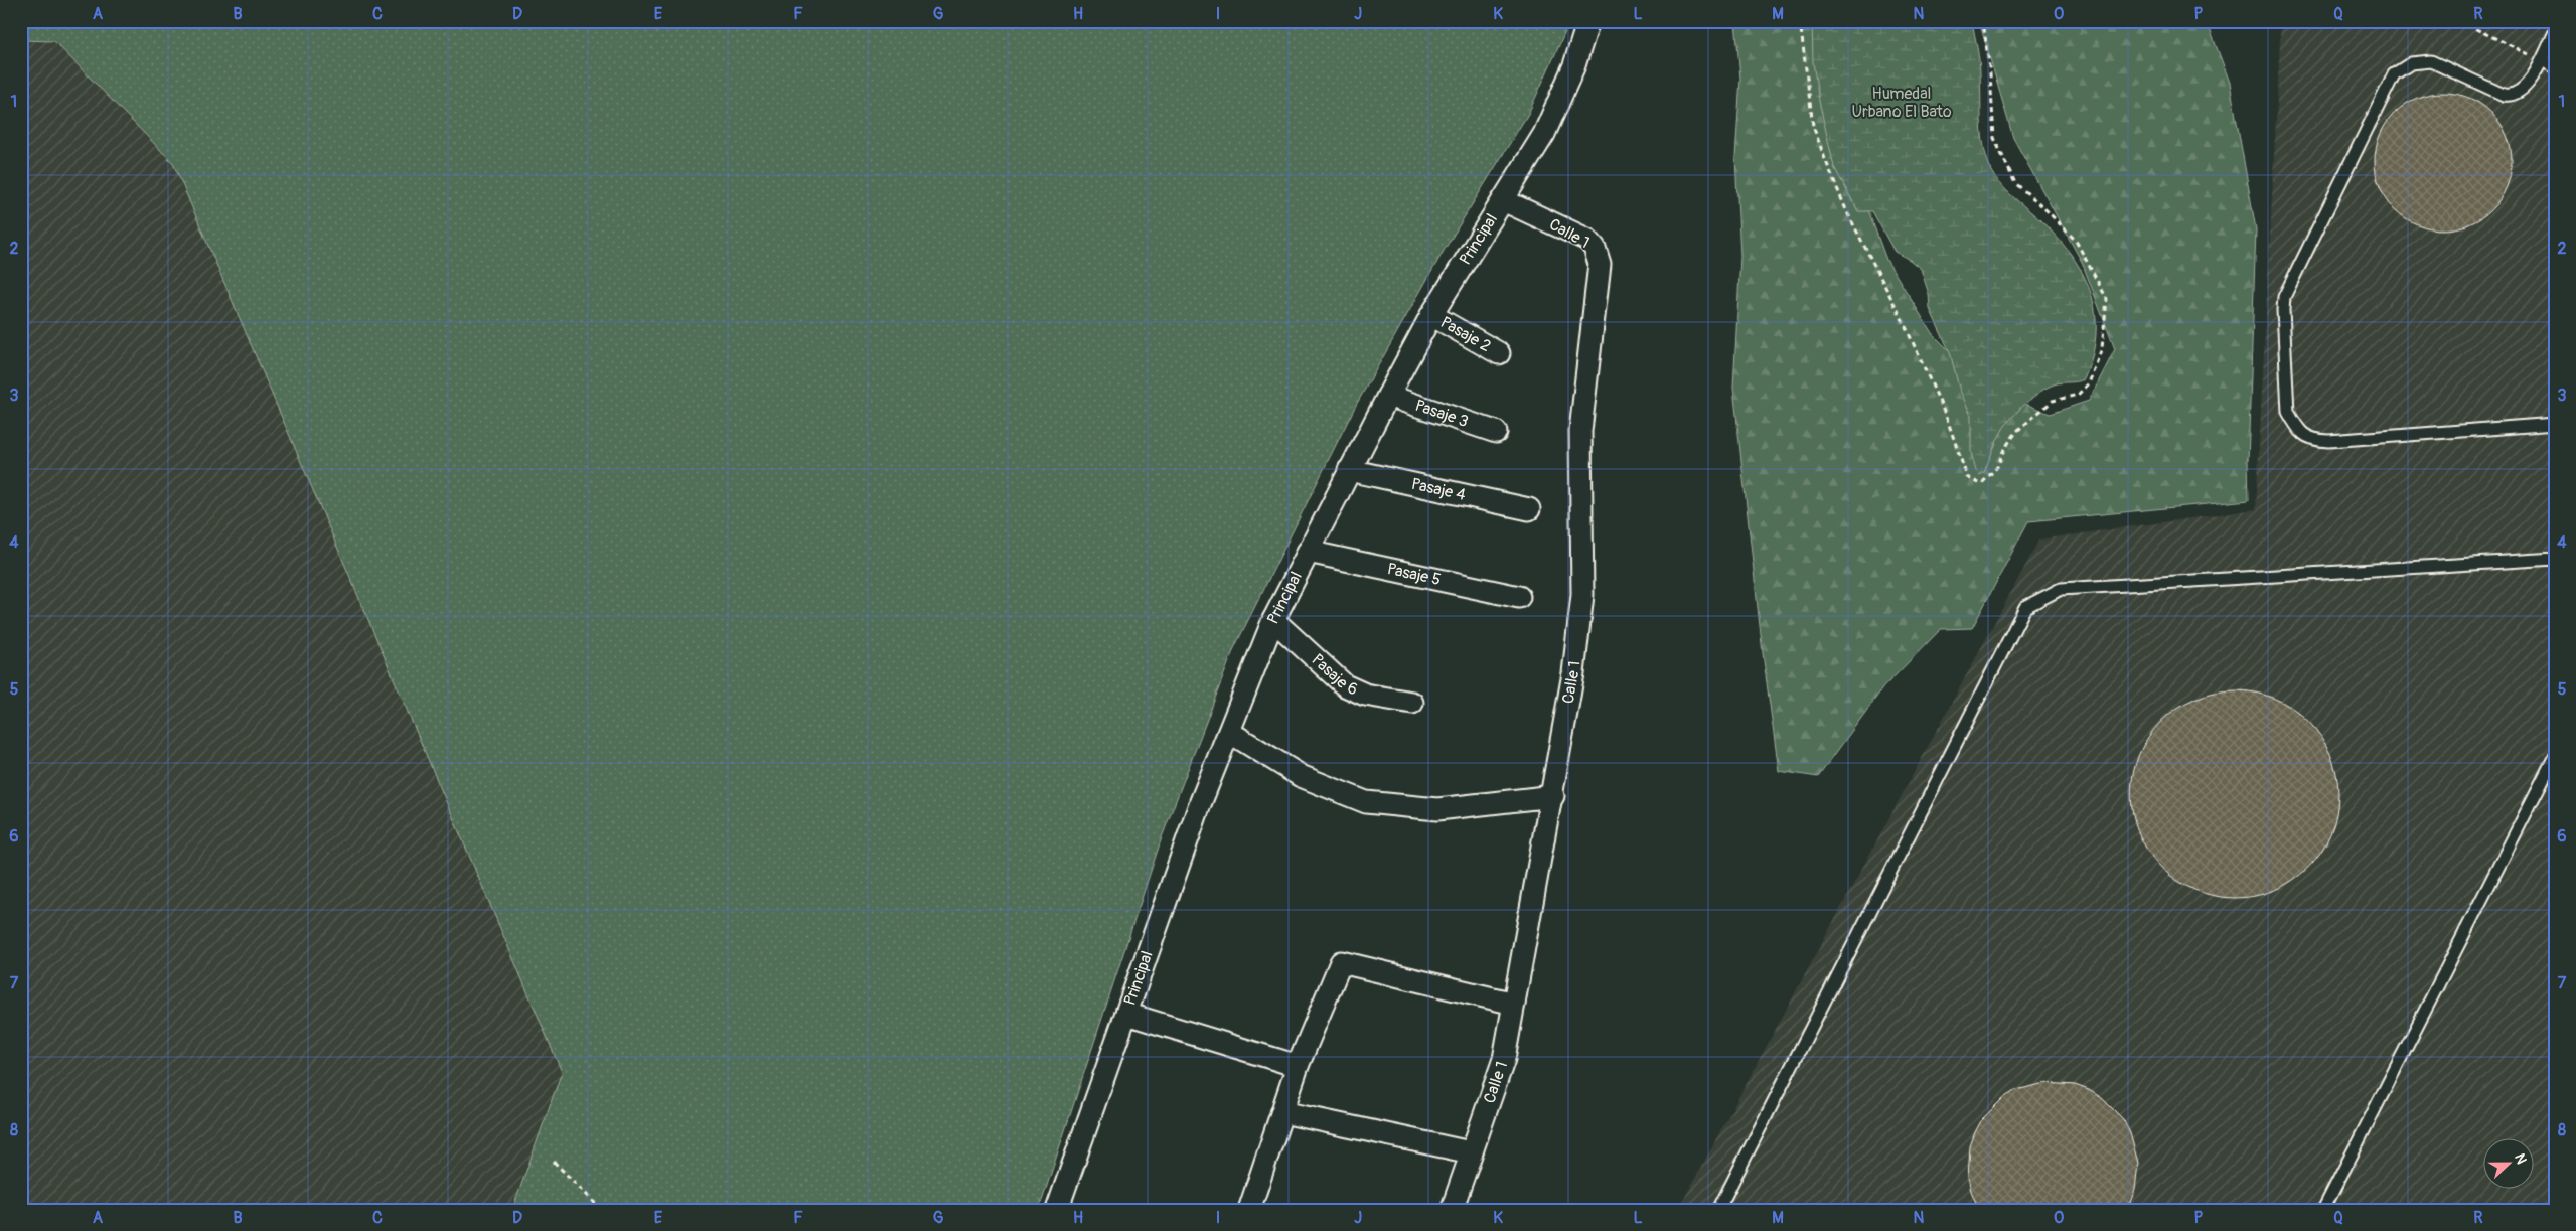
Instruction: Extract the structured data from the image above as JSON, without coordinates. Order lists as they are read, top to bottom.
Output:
{
  "streets": {
    "street": [
      "Calle 1",
      "Principal",
      "Pasaje 2",
      "Pasaje 3",
      "Pasaje 4",
      "Pasaje 5",
      "Pasaje 6"
    ]
  },
  "crossings": [
    ["Calle 1", "Principal"],
    ["Principal", "Pasaje 2"],
    ["Principal", "Pasaje 3"],
    ["Principal", "Pasaje 4"],
    ["Principal", "Pasaje 5"],
    ["Principal", "Pasaje 6"]
  ],
  "parks": ["Humedal Urbano El Bato"],
  "north": "right",
  "grid": {
    "columns": [
      "A",
      "B",
      "C",
      "D",
      "E",
      "F",
      "G",
      "H",
      "I",
      "J",
      "K",
      "L",
      "M",
      "N",
      "O",
      "P",
      "Q",
      "R"
    ],
    "rows": [
      "1",
      "2",
      "3",
      "4",
      "5",
      "6",
      "7",
      "8"
    ]
  }
}
